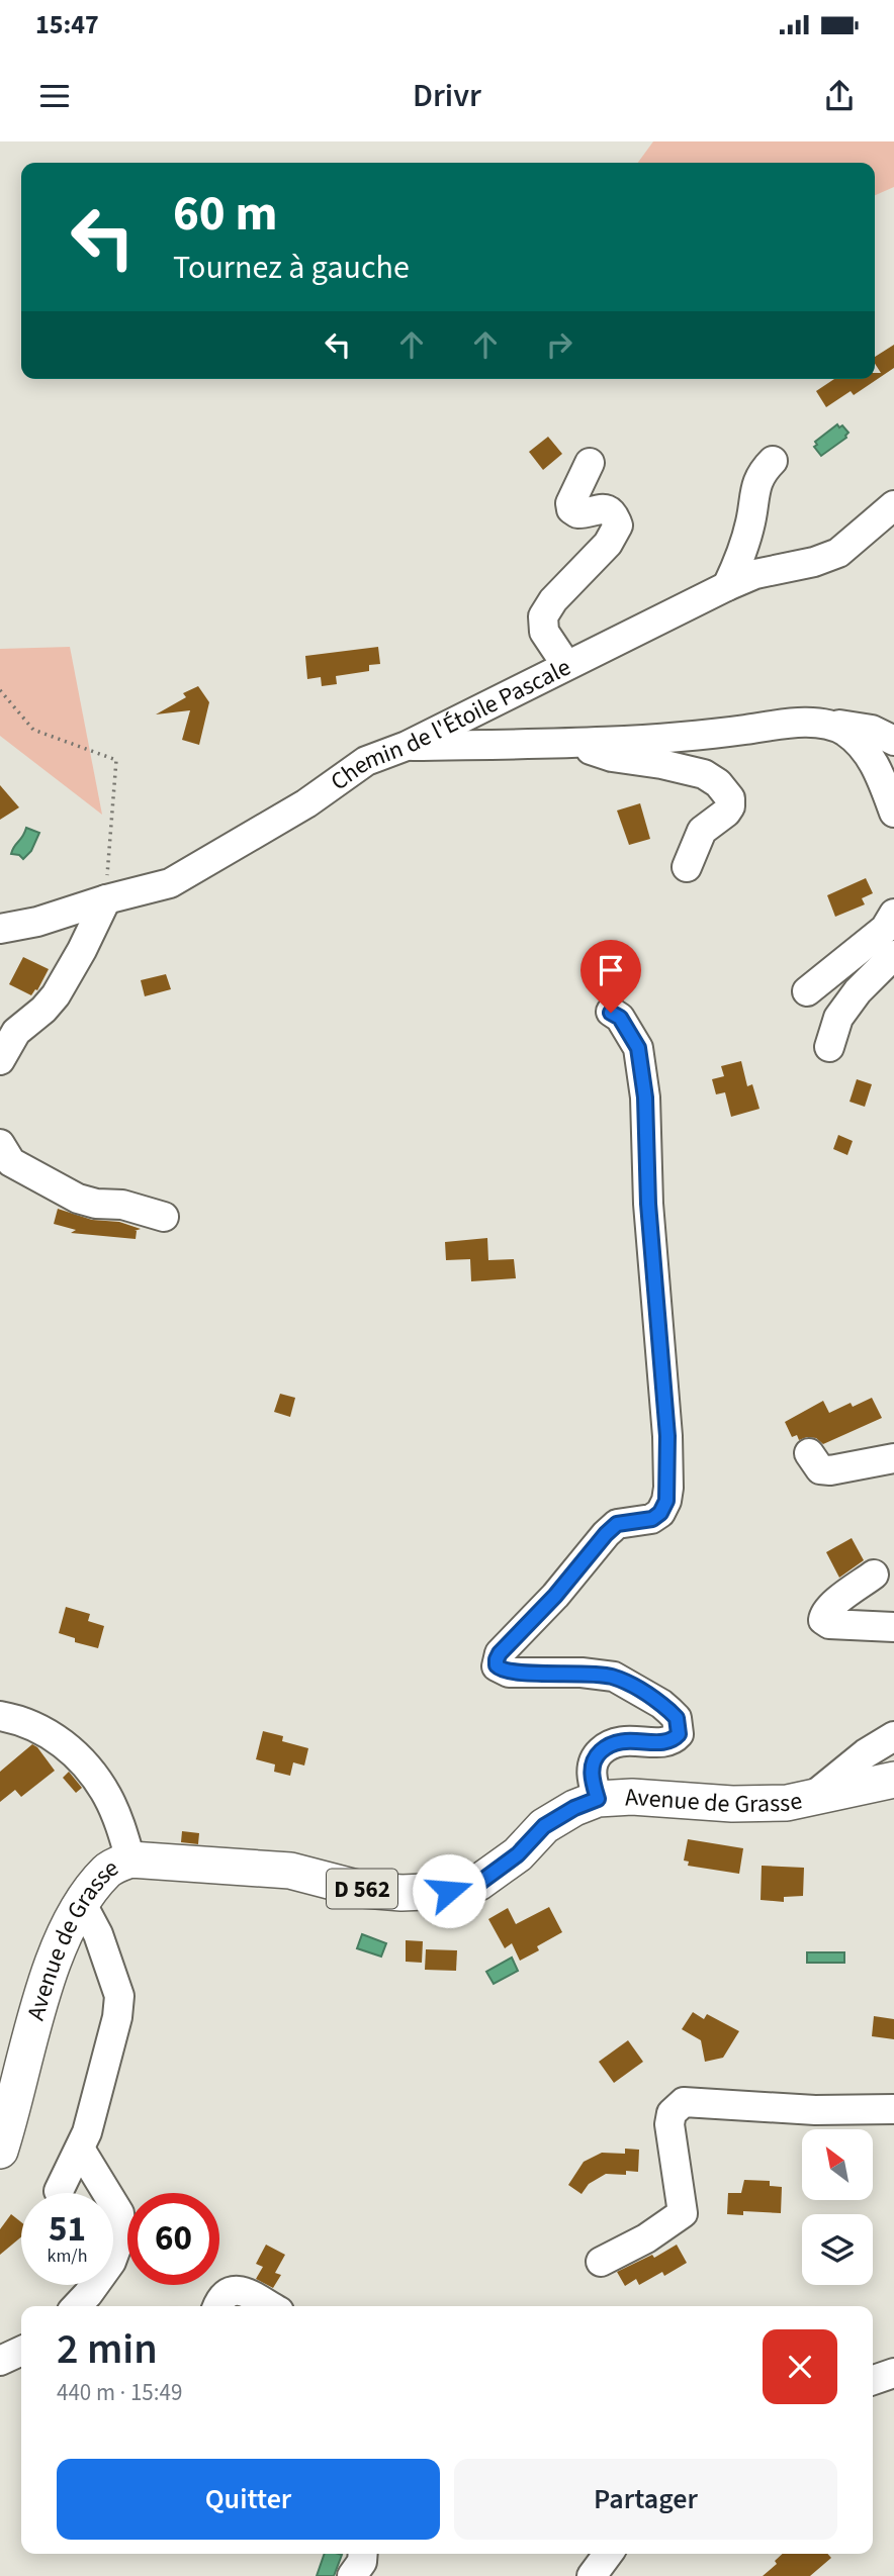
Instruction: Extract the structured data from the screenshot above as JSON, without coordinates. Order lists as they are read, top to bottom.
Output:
{
  "streets": {
    "main road": ["Avenue de Grasse", "D 562"],
    "street": ["Chemin de l'Étoile Pascale"]
  },
  "north": "top left",
  "page": {
    "status": "15:47",
    "header": "Drivr",
    "turn": ["60 m", "Tournez à gauche"],
    "speed": "51 km/h",
    "limit": "60",
    "heading": ["2 min", "440 m · 15:49"],
    "buttons": ["Quitter", "Partager"]
  }
}
